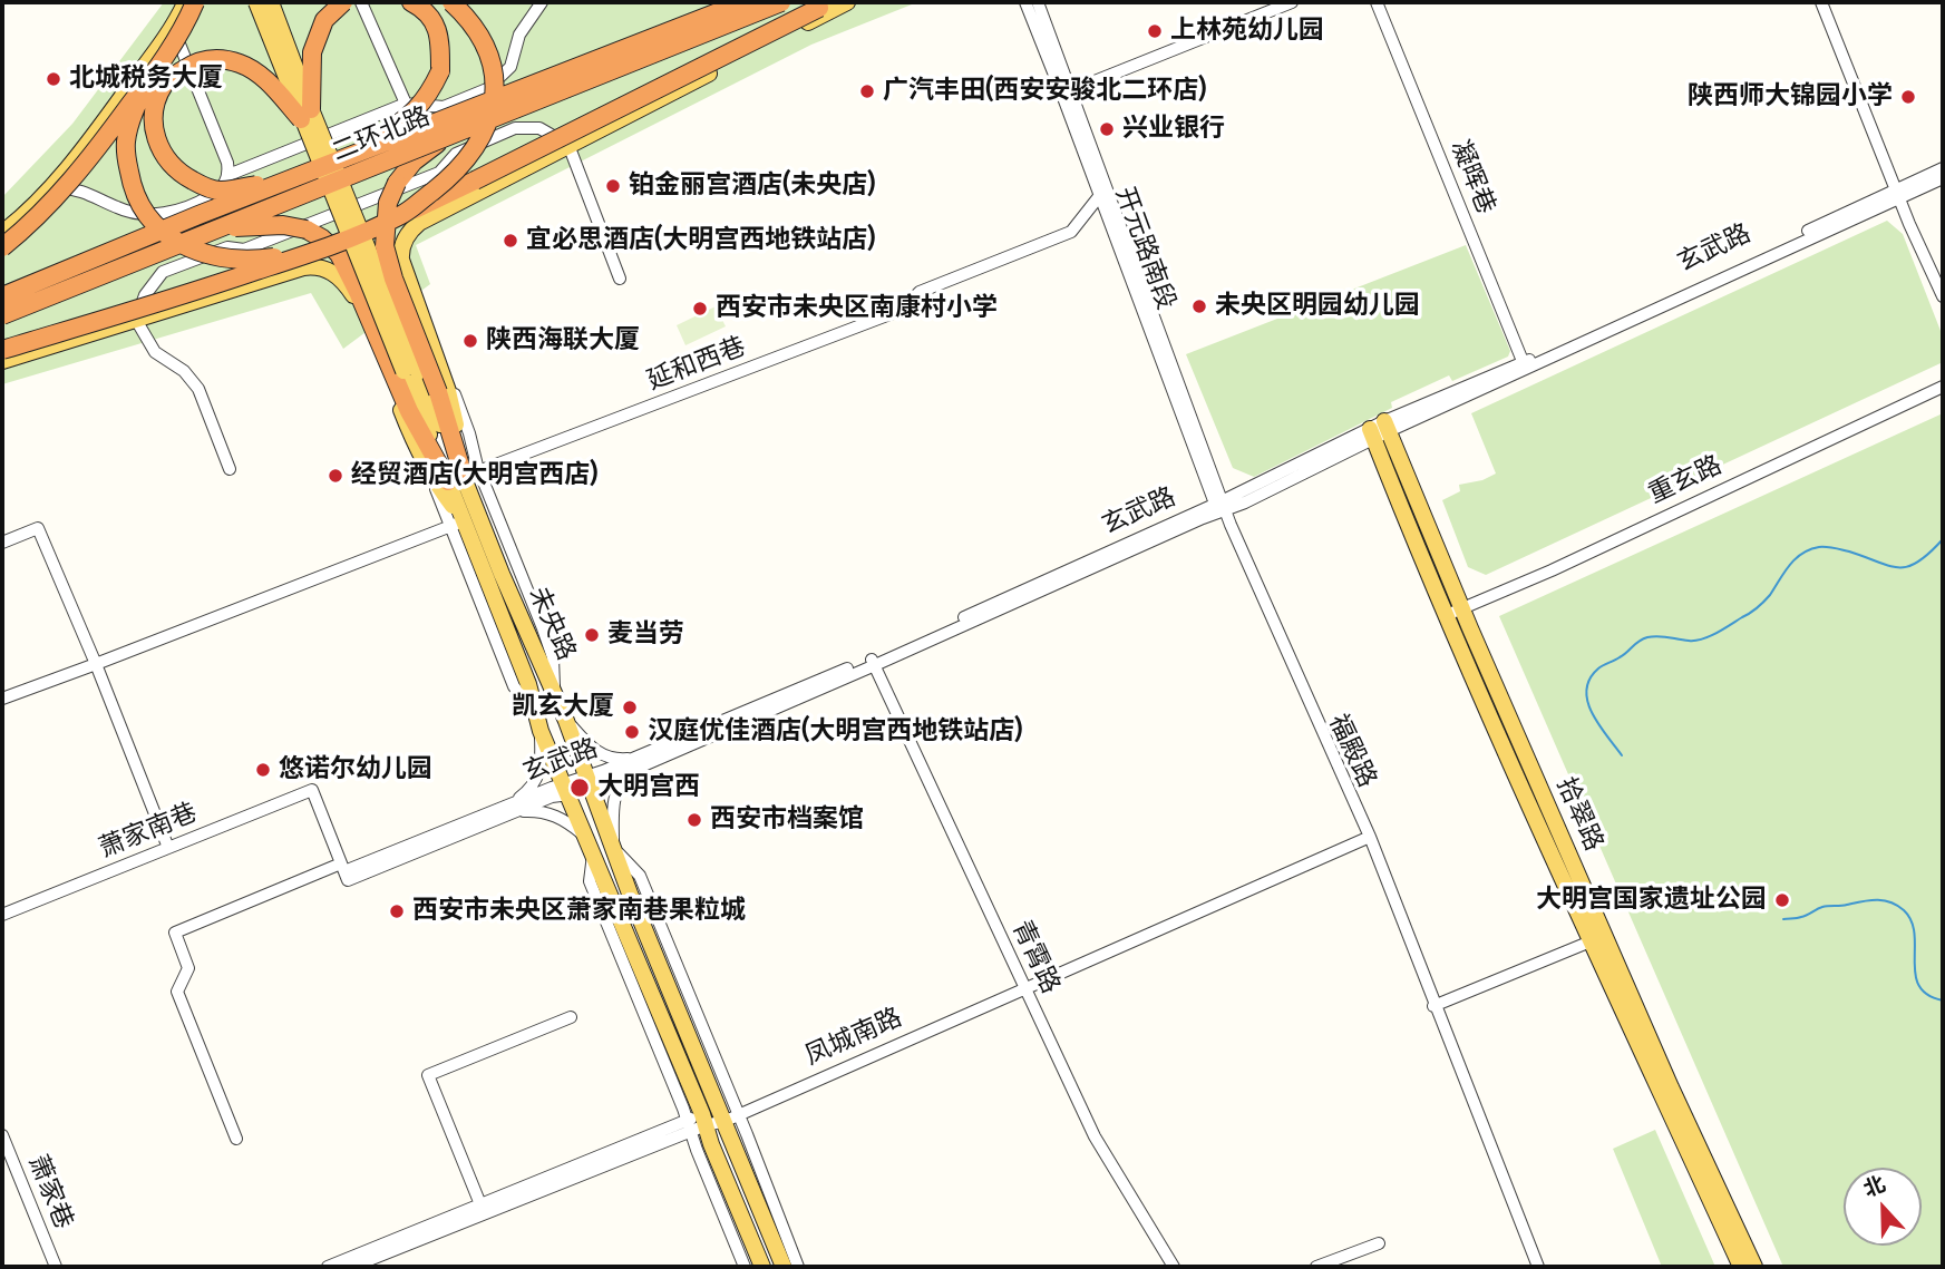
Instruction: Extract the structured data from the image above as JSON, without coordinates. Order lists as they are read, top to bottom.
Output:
{
  "streets": {
    "highway": ["二环北路"],
    "main road": ["未央路", "拾翠路"],
    "street": [
      "凝晖巷",
      "开元路南段",
      "玄武路",
      "延和西巷",
      "重玄路",
      "福殿路",
      "萧家南巷",
      "青霄路",
      "凤城南路",
      "萧家巷"
    ]
  },
  "crossings": [
    ["凝晖巷", "玄武路"],
    ["开元路南段", "玄武路"],
    ["开元路南段", "延和西巷"],
    ["开元路南段", "福殿路"],
    ["玄武路", "未央路"],
    ["玄武路", "福殿路"],
    ["玄武路", "拾翠路"],
    ["玄武路", "萧家南巷"],
    ["玄武路", "青霄路"],
    ["延和西巷", "未央路"],
    ["重玄路", "拾翠路"],
    ["未央路", "凤城南路"],
    ["福殿路", "凤城南路"],
    ["青霄路", "凤城南路"]
  ],
  "places": [
    "上林苑幼儿园",
    "北城税务大厦",
    "广汽丰田(西安安骏北二环店)",
    "陕西师大锦园小学",
    "兴业银行",
    "铂金丽宫酒店(未央店)",
    "宜必思酒店(大明宫西地铁站店)",
    "未央区明园幼儿园",
    "西安市未央区南康村小学",
    "陕西海联大厦",
    "经贸酒店(大明宫西店)",
    "麦当劳",
    "凯玄大厦",
    "汉庭优佳酒店(大明宫西地铁站店)",
    "悠诺尔幼儿园",
    "大明宫西",
    "西安市档案馆",
    "大明宫国家遗址公园",
    "西安市未央区萧家南巷果粒城"
  ],
  "north": "top"
}
